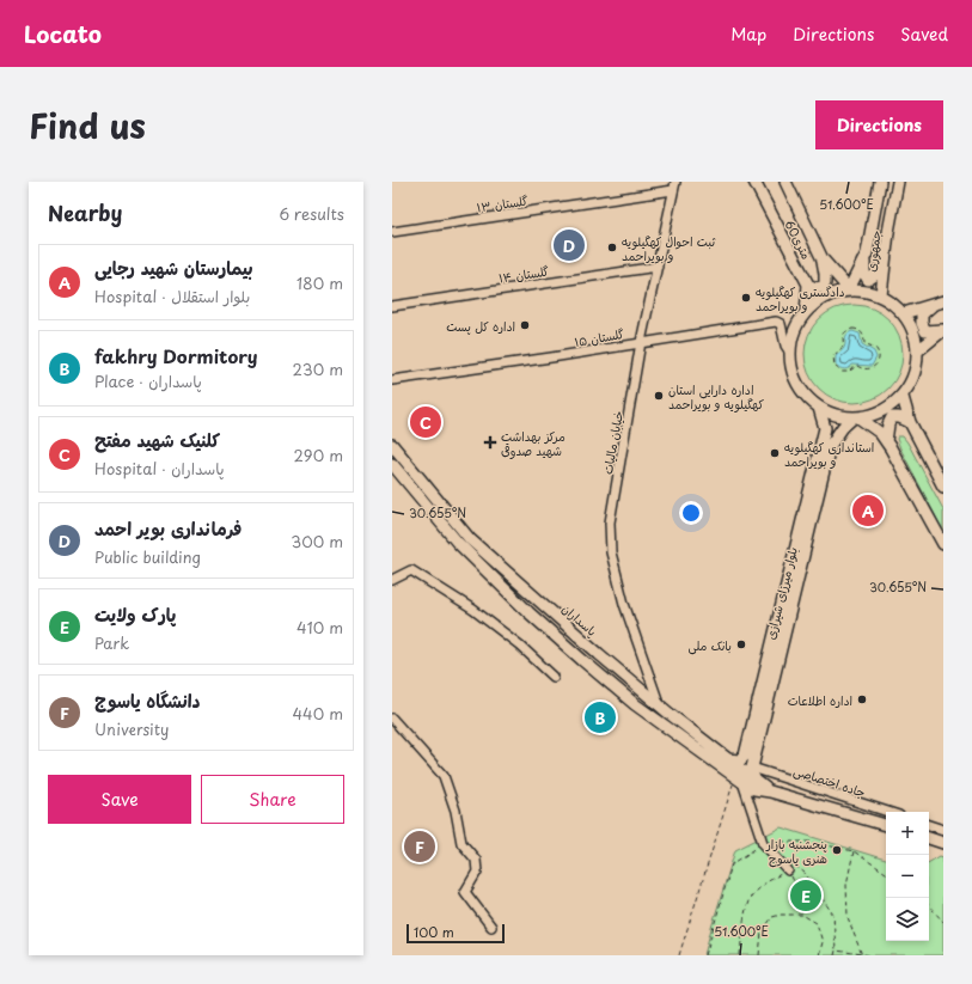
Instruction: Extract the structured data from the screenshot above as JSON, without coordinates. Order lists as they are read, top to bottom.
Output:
{
  "streets": {
    "main road": [
      "60متری",
      "جمهوری",
      "بلوار میرزای شیرازی",
      "پاسداران"
    ],
    "street": [
      "گلستان ۱۳",
      "گلستان ۱۴",
      "گلستان ۱۵",
      "خیابان مالیات",
      "جاده اختصاصی"
    ]
  },
  "crossings": [
    ["گلستان ۱۳", "خیابان مالیات"],
    ["60متری", "جمهوری"],
    ["گلستان ۱۴", "خیابان مالیات"],
    ["گلستان ۱۵", "خیابان مالیات"],
    ["خیابان مالیات", "پاسداران"],
    ["بلوار میرزای شیرازی", "پاسداران"],
    ["بلوار میرزای شیرازی", "جاده اختصاصی"]
  ],
  "places": {
    "other": [
      "ثبت احوال کهگیلویه و بویراحمد",
      "دادگستری کهگیلویه و بویراحمد",
      "اداره کل پست",
      "اداره دارایی استان کهگیلویه و بویراحمد",
      "استانداری کهگیلویه و بویراحمد",
      "بانک ملی",
      "اداره اطلاعات",
      "پنجشنبه بازار هنری یاسوج"
    ],
    "health": ["مرکز بهداشت شهید صدوقی"]
  },
  "scale_bar": "100 m",
  "page": {
    "header": "Locato",
    "nav": ["Map", "Directions", "Saved"],
    "title": "Find us",
    "buttons": [
      "Directions",
      ["Save", "Share"]
    ],
    "heading": ["Nearby", "6 results"],
    "pins": [
      "D",
      "C",
      "A",
      "B",
      "F",
      "E"
    ],
    "list": [
      {
        "mark": "A",
        "name": "بیمارستان شهید رجایی",
        "note": "Hospital · بلوار استقلال",
        "value": "180 m"
      },
      {
        "mark": "B",
        "name": "fakhry Dormitory",
        "note": "Place · پاسداران",
        "value": "230 m"
      },
      {
        "mark": "C",
        "name": "کلنیک شهید مفتح",
        "note": "Hospital · پاسداران",
        "value": "290 m"
      },
      {
        "mark": "D",
        "name": "فرمانداری بویر احمد",
        "note": "Public building",
        "value": "300 m"
      },
      {
        "mark": "E",
        "name": "پارک ولایت",
        "note": "Park",
        "value": "410 m"
      },
      {
        "mark": "F",
        "name": "دانشگاه یاسوج",
        "note": "University",
        "value": "440 m"
      }
    ],
    "map_buttons": ["+", "−"],
    "scale": "100 m"
  },
  "coordinates": ["51.600°E", "30.655°N"]
}
